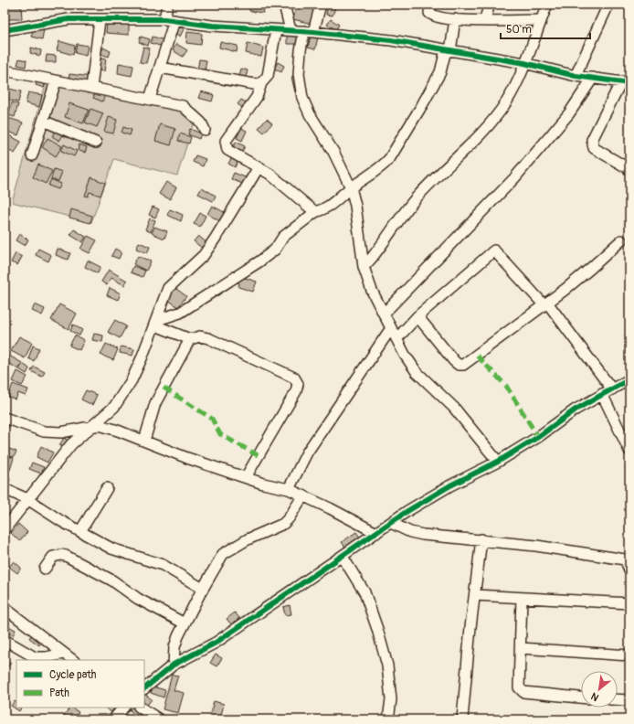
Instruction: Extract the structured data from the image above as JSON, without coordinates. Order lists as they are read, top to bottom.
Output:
{
  "legend": ["Cycle path", "Path"],
  "scale_bar": "50 m",
  "north": "bottom left"
}
